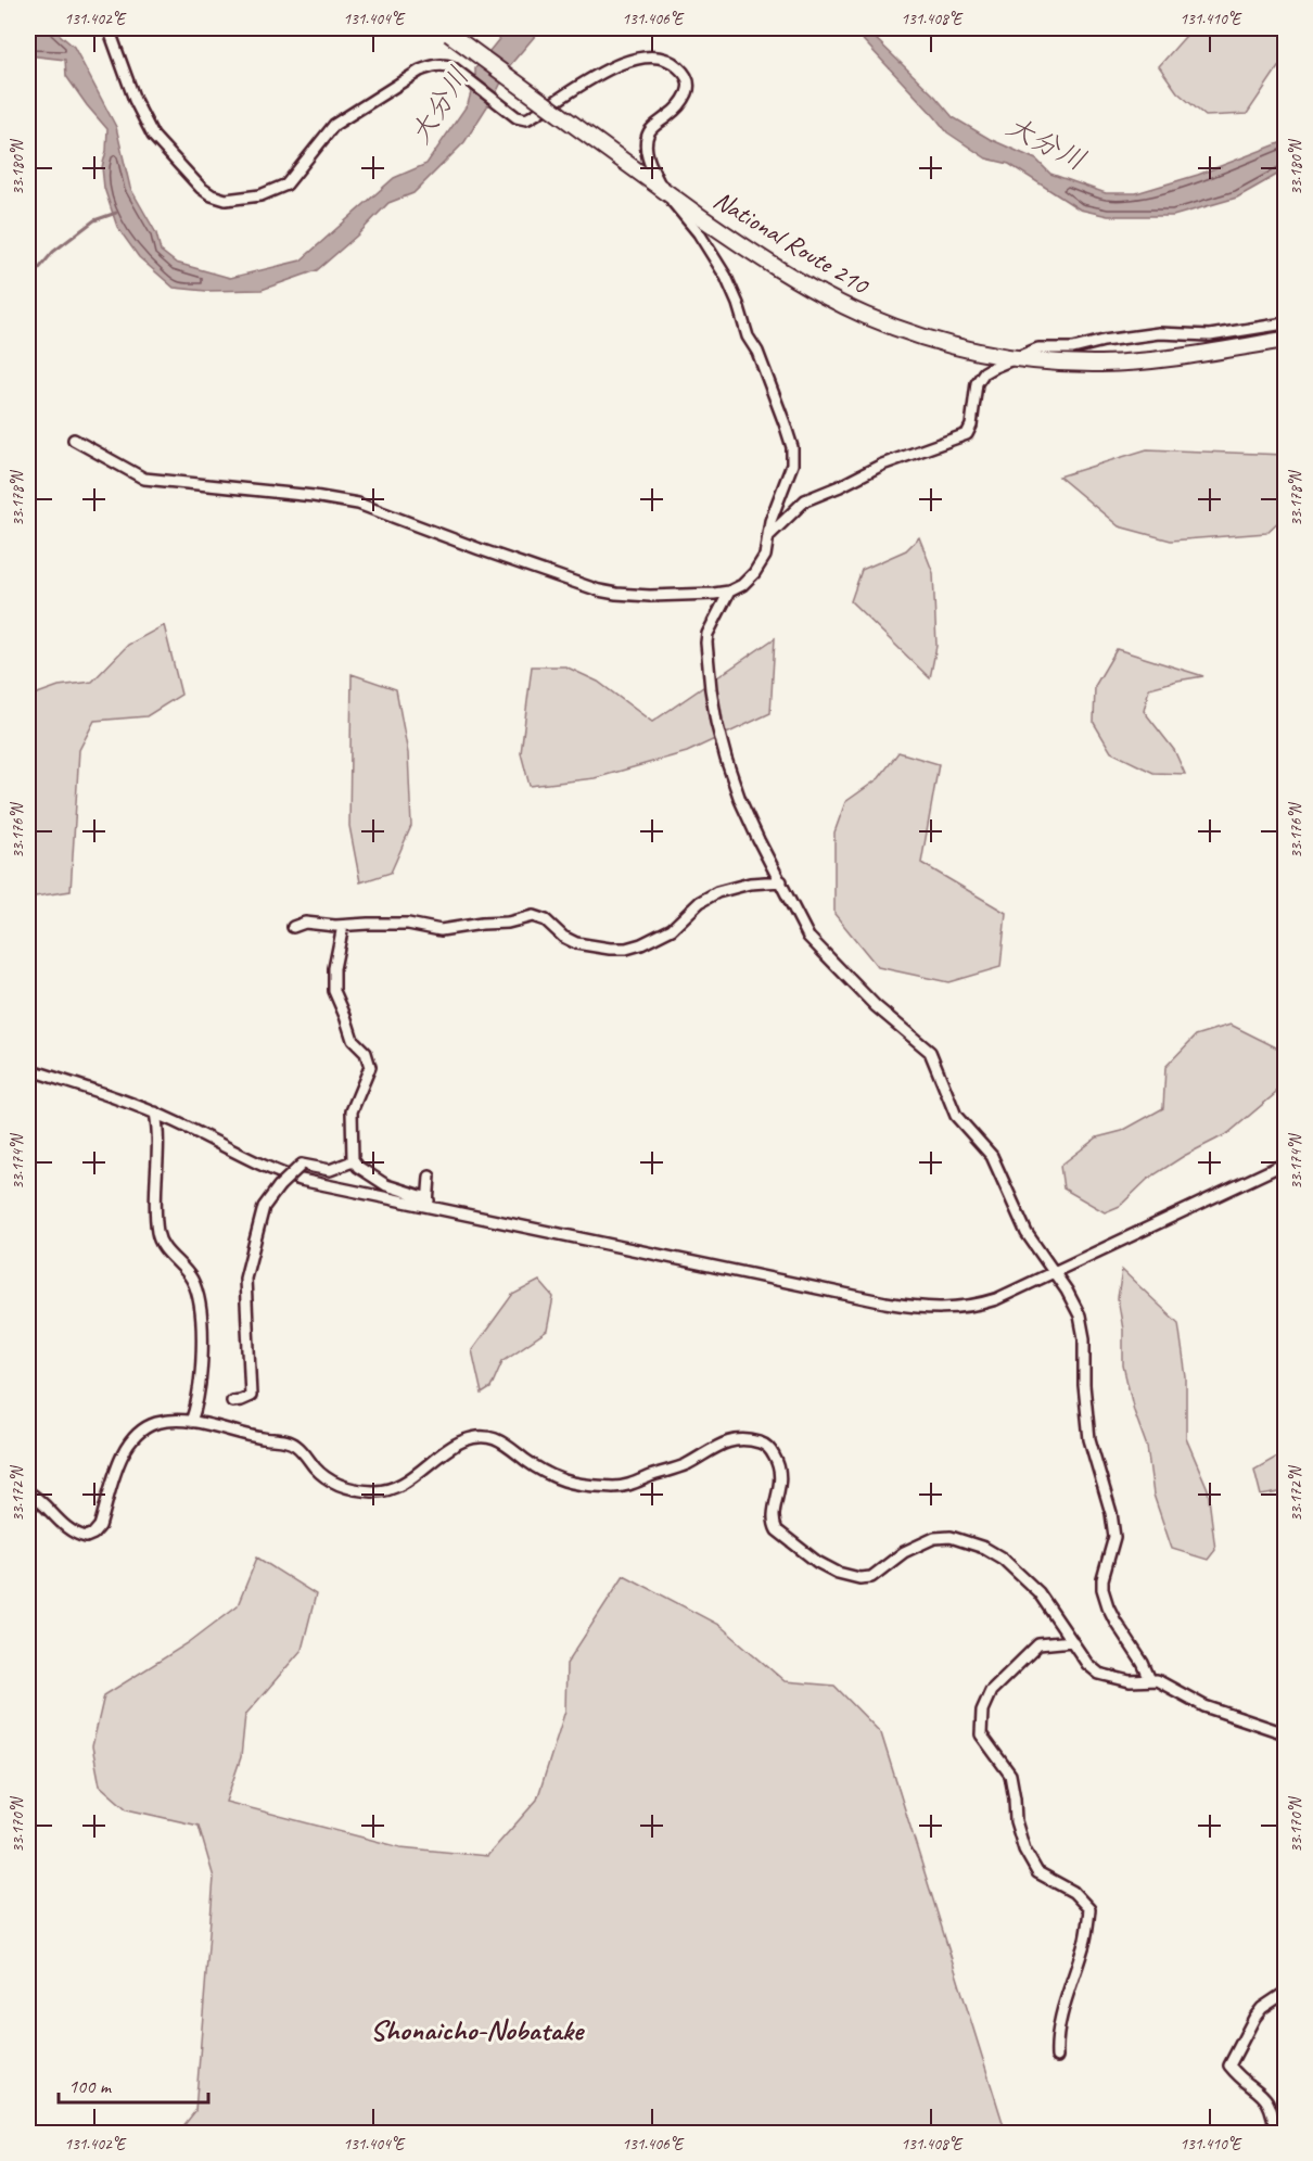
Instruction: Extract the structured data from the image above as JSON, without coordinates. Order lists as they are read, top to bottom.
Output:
{
  "streets": {
    "highway": ["National Route 210"]
  },
  "districts": ["Shonaicho-Nobatake"],
  "water": ["大分川"],
  "scale_bar": "100 m",
  "coordinates": [
    "131.402°E",
    "131.404°E",
    "131.406°E",
    "131.408°E",
    "131.410°E",
    "33.180°N",
    "33.178°N",
    "33.176°N",
    "33.174°N",
    "33.172°N",
    "33.170°N"
  ]
}
